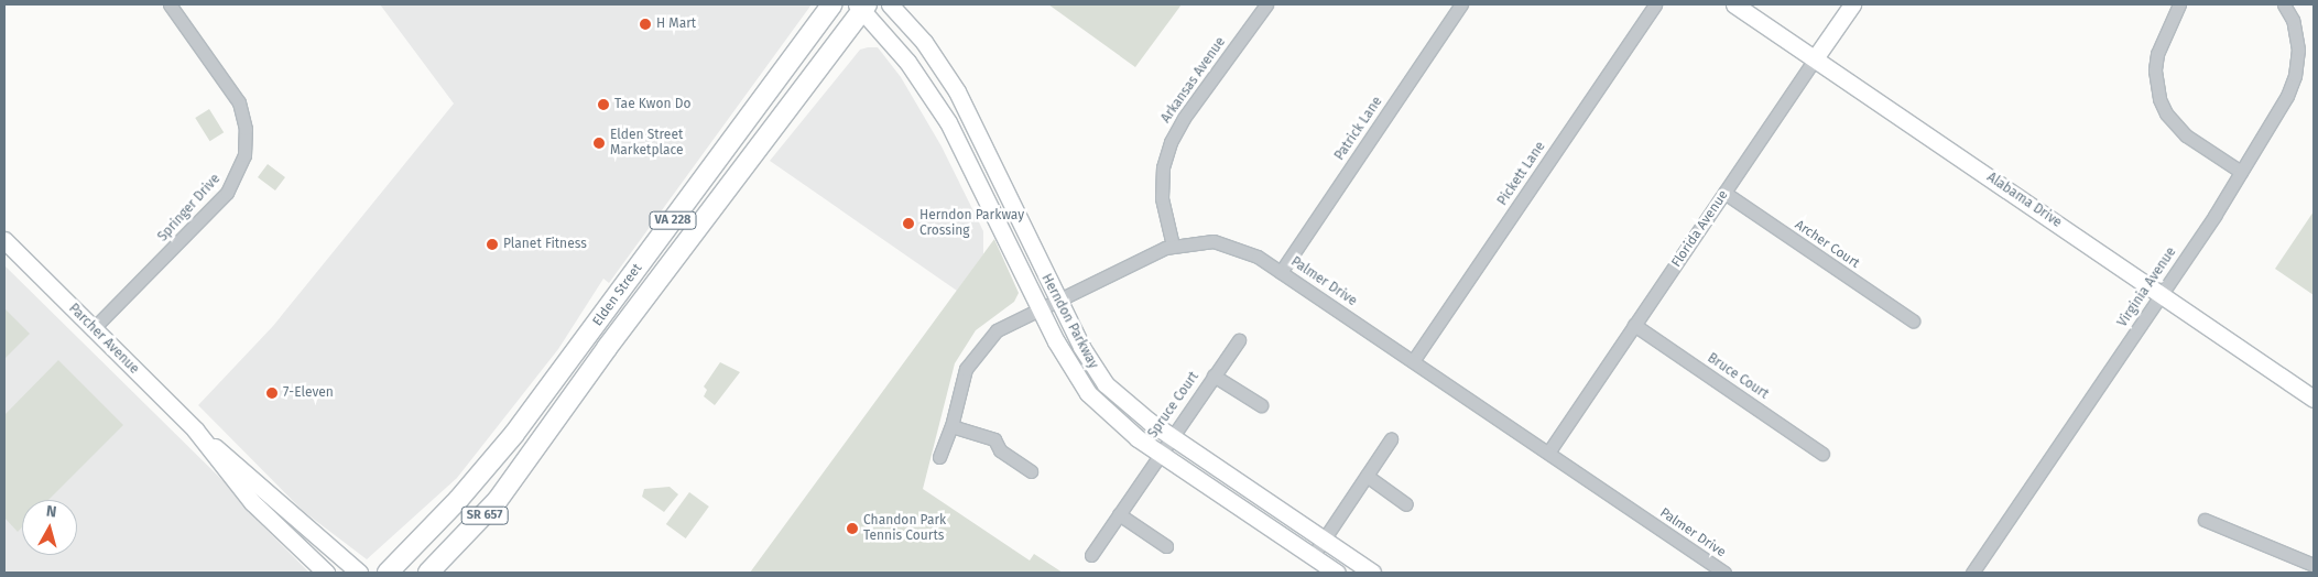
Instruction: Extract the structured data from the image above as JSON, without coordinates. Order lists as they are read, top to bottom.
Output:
{
  "streets": {
    "main road": [
      "Alabama Drive",
      "VA 228",
      "Florida Avenue",
      "Elden Street",
      "Herndon Parkway",
      "Parcher Avenue",
      "SR 657"
    ],
    "street": [
      "Arkansas Avenue",
      "Patrick Lane",
      "Pickett Lane",
      "Springer Drive",
      "Archer Court",
      "Palmer Drive",
      "Virginia Avenue",
      "Bruce Court",
      "Spruce Court"
    ]
  },
  "crossings": [
    ["Arkansas Avenue", "Palmer Drive"],
    ["Patrick Lane", "Palmer Drive"],
    ["Pickett Lane", "Palmer Drive"],
    ["Alabama Drive", "Florida Avenue"],
    ["Alabama Drive", "Virginia Avenue"],
    ["Springer Drive", "Parcher Avenue"],
    ["Florida Avenue", "Archer Court"],
    ["Florida Avenue", "Palmer Drive"],
    ["Florida Avenue", "Bruce Court"],
    ["Palmer Drive", "Herndon Parkway"],
    ["Elden Street", "Herndon Parkway"],
    ["Herndon Parkway", "Spruce Court"]
  ],
  "places": [
    "H Mart",
    "Tae Kwon Do",
    "Elden Street Marketplace",
    "Herndon Parkway Crossing",
    "Planet Fitness",
    "7-Eleven",
    "Chandon Park Tennis Courts"
  ],
  "north": "top"
}
